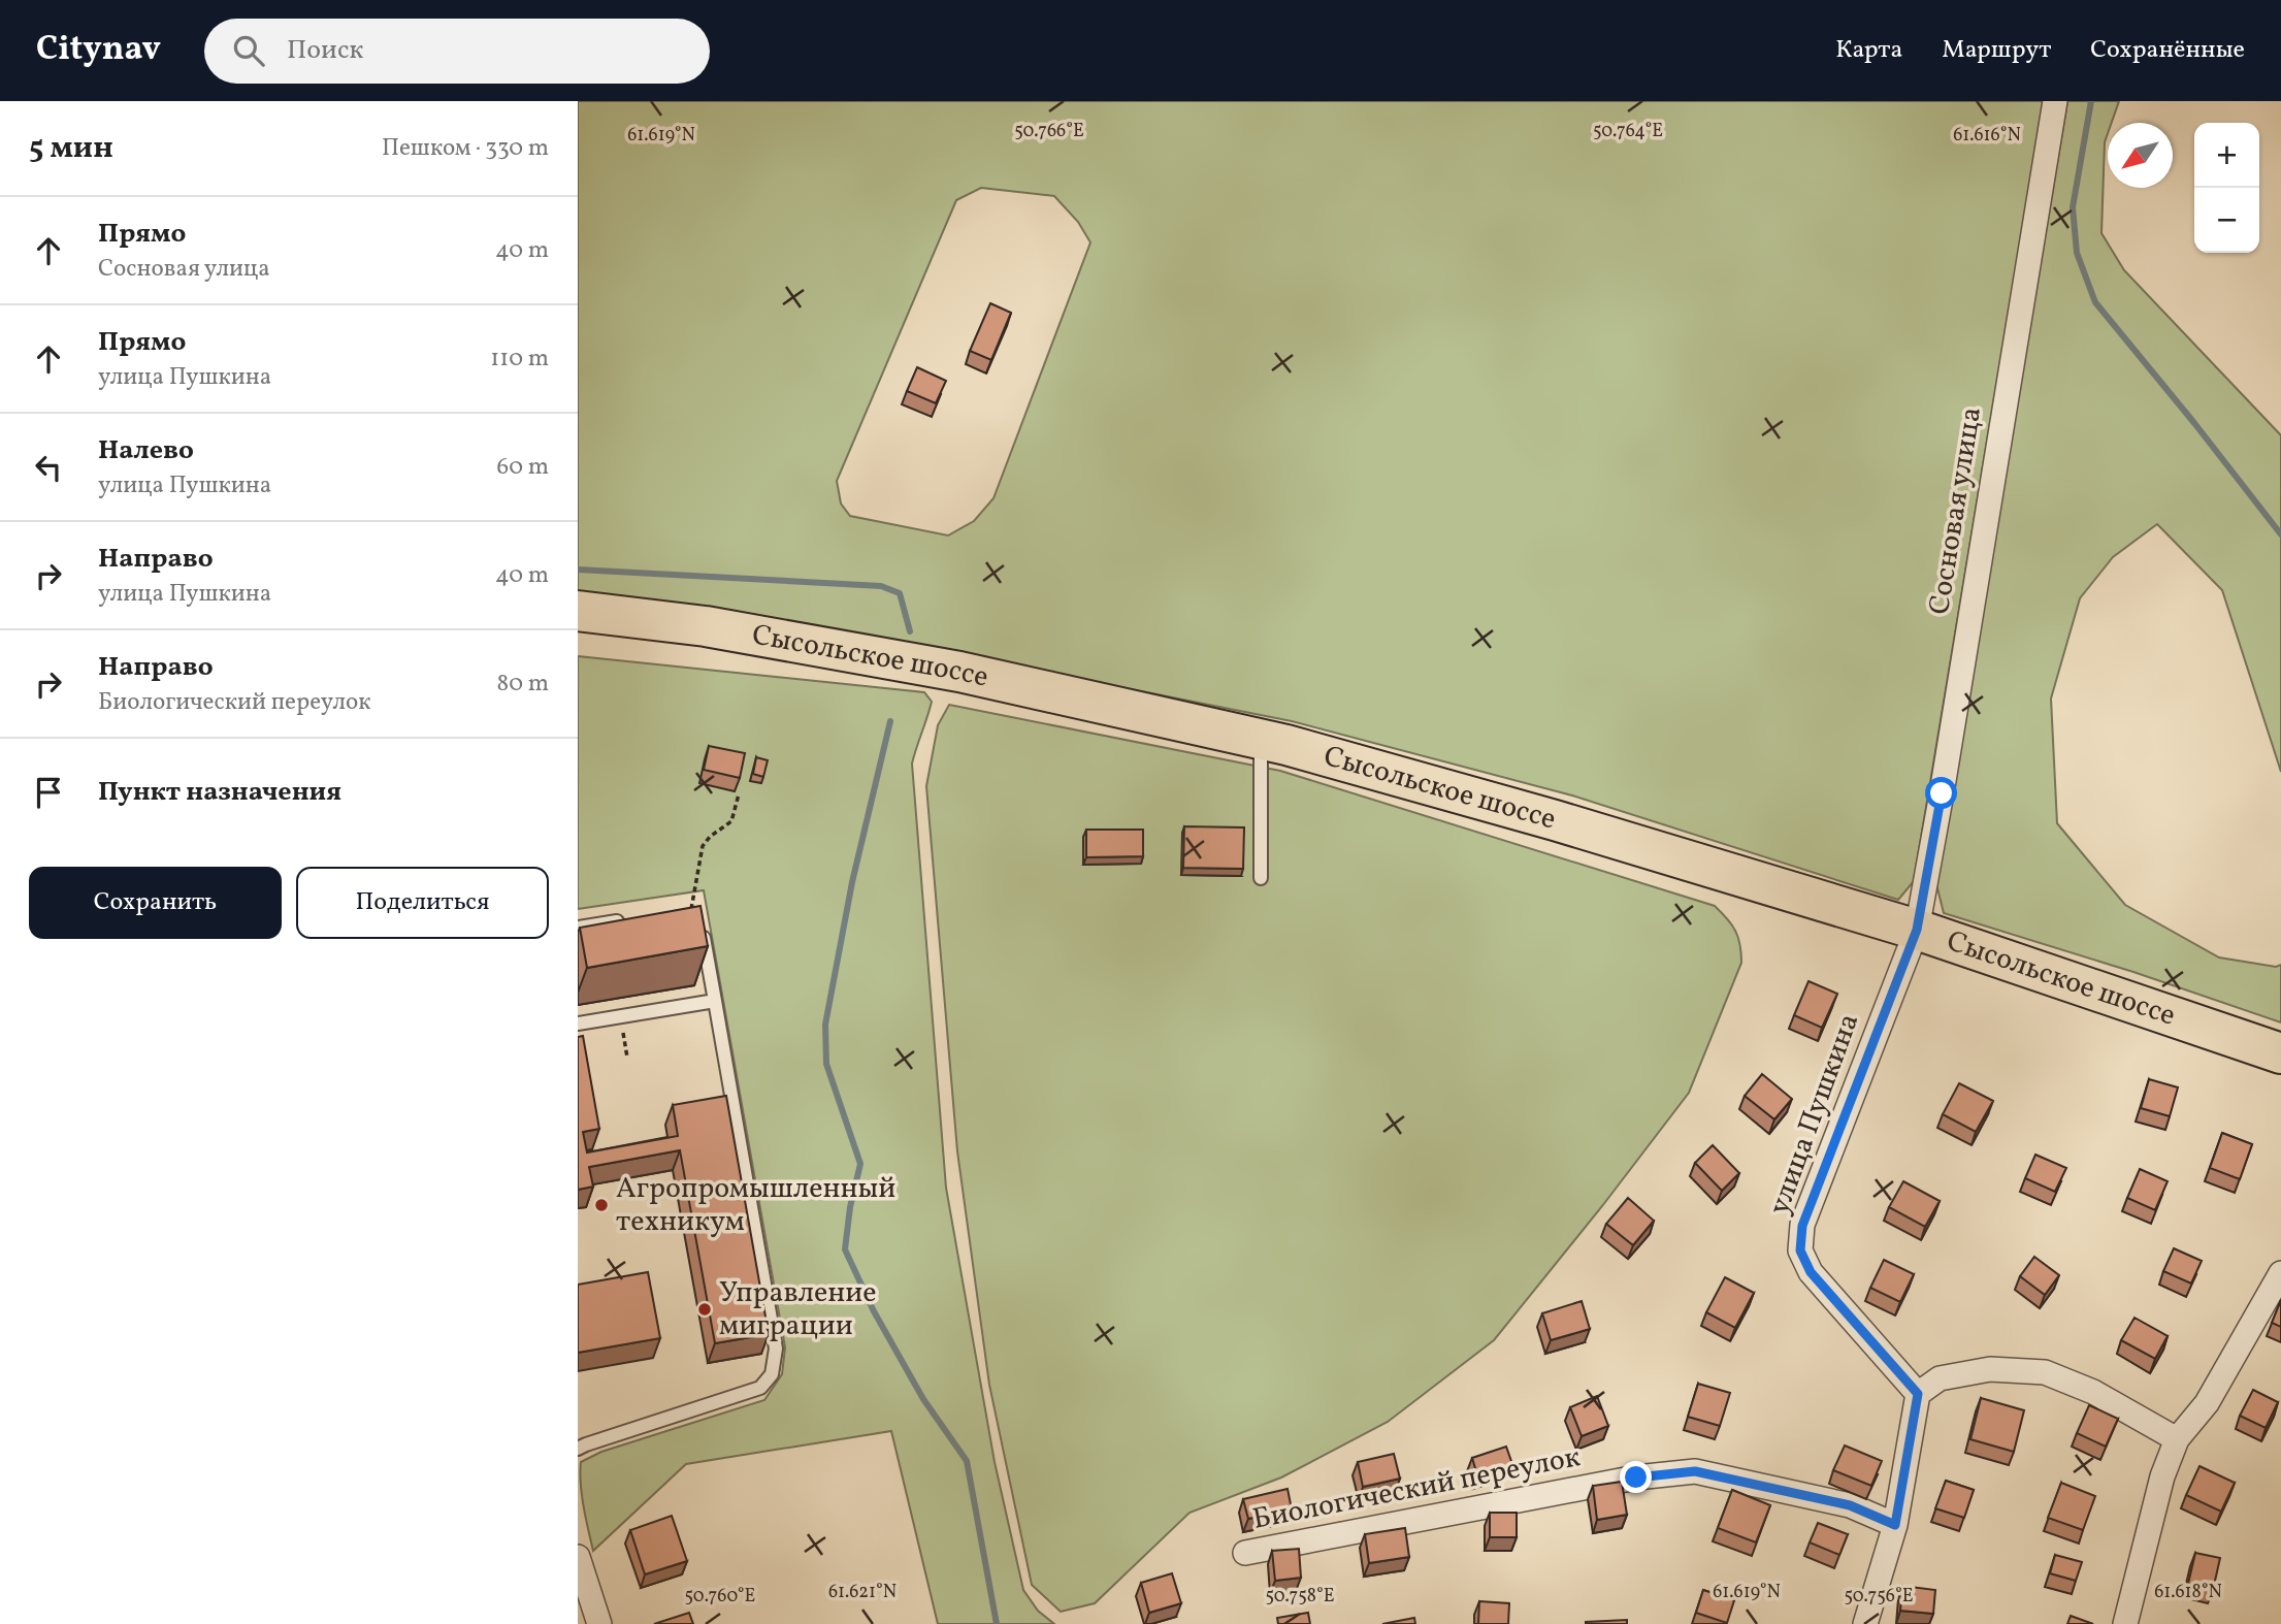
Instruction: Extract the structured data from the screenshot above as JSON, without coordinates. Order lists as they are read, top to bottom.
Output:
{
  "streets": {
    "highway": ["Сысольское шоссе"],
    "street": ["Сосновая улица", "улица Пушкина", "Биологический переулок"]
  },
  "crossings": [
    ["Сосновая улица", "Сысольское шоссе"],
    ["Сосновая улица", "улица Пушкина"],
    ["Сысольское шоссе", "улица Пушкина"]
  ],
  "places": ["Агропромышленный техникум", "Управление миграции"],
  "north": "bottom left",
  "page": {
    "header": "Citynav",
    "search": "Поиск",
    "nav": ["Карта", "Маршрут", "Сохранённые"],
    "heading": ["5 мин", "Пешком · 330 m"],
    "map_buttons": ["+", "−"],
    "list": [
      ["Прямо", "Сосновая улица", "40 m"],
      ["Прямо", "улица Пушкина", "110 m"],
      ["Налево", "улица Пушкина", "60 m"],
      ["Направо", "улица Пушкина", "40 m"],
      ["Направо", "Биологический переулок", "80 m"],
      "Пункт назначения"
    ],
    "buttons": ["Сохранить", "Поделиться"]
  },
  "coordinates": [
    "50.766°E",
    "50.764°E",
    "61.619°N",
    "61.616°N",
    "61.621°N",
    "61.618°N",
    "50.760°E",
    "50.758°E",
    "50.756°E"
  ]
}
